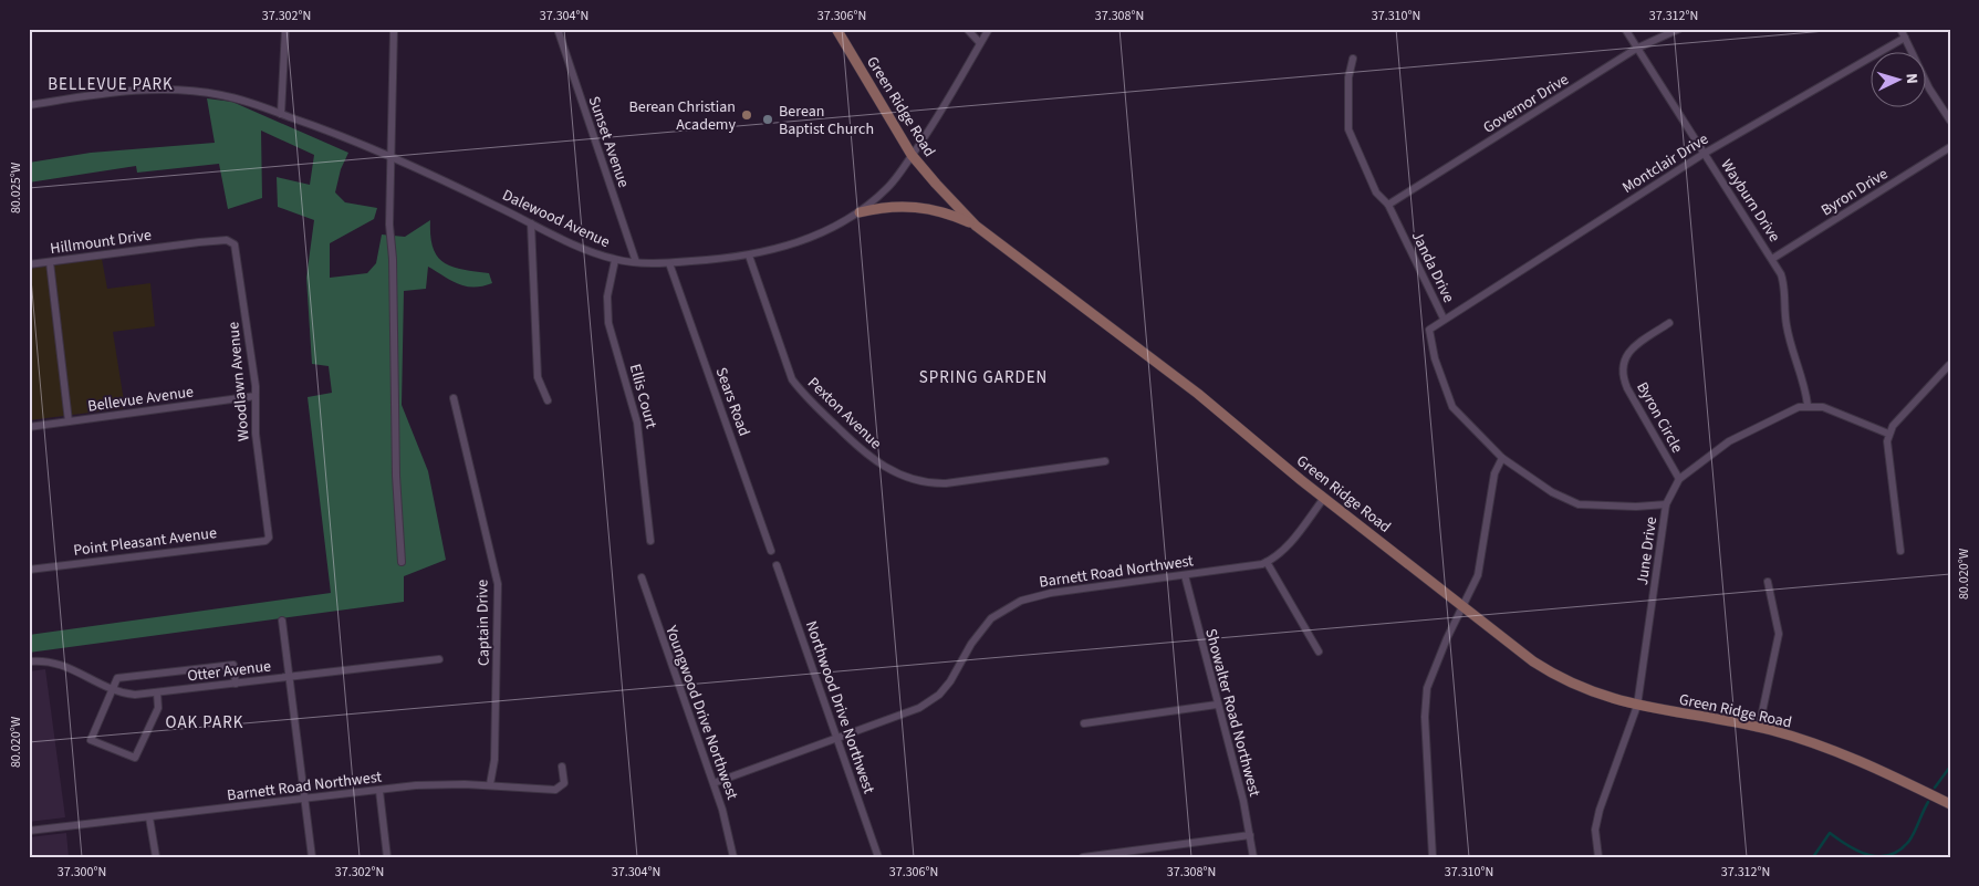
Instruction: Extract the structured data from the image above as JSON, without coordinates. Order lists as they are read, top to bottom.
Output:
{
  "streets": {
    "street": [
      "Governor Drive",
      "Green Ridge Road",
      "Sunset Avenue",
      "Montclair Drive",
      "Byron Drive",
      "Wayburn Drive",
      "Dalewood Avenue",
      "Hillmount Drive",
      "Janda Drive",
      "Woodlawn Avenue",
      "Ellis Court",
      "Bellevue Avenue",
      "Sears Road",
      "Pexton Avenue",
      "Byron Circle",
      "Point Pleasant Avenue",
      "June Drive",
      "Barnett Road Northwest",
      "Captain Drive",
      "Otter Avenue",
      "Northwood Drive Northwest",
      "Youngwood Drive Northwest",
      "Showalter Road Northwest"
    ]
  },
  "crossings": [
    ["Governor Drive", "Wayburn Drive"],
    ["Governor Drive", "Janda Drive"],
    ["Green Ridge Road", "Dalewood Avenue"],
    ["Green Ridge Road", "June Drive"],
    ["Green Ridge Road", "Barnett Road Northwest"],
    ["Sunset Avenue", "Dalewood Avenue"],
    ["Montclair Drive", "Wayburn Drive"],
    ["Montclair Drive", "Janda Drive"],
    ["Byron Drive", "Wayburn Drive"],
    ["Wayburn Drive", "June Drive"],
    ["Dalewood Avenue", "Ellis Court"],
    ["Dalewood Avenue", "Sears Road"],
    ["Dalewood Avenue", "Pexton Avenue"],
    ["Hillmount Drive", "Woodlawn Avenue"],
    ["Janda Drive", "June Drive"],
    ["Woodlawn Avenue", "Bellevue Avenue"],
    ["Woodlawn Avenue", "Point Pleasant Avenue"],
    ["Byron Circle", "June Drive"],
    ["Barnett Road Northwest", "Captain Drive"],
    ["Barnett Road Northwest", "Northwood Drive Northwest"],
    ["Barnett Road Northwest", "Youngwood Drive Northwest"],
    ["Barnett Road Northwest", "Showalter Road Northwest"]
  ],
  "districts": ["BELLEVUE PARK", "SPRING GARDEN", "OAK PARK"],
  "places": ["Berean Christian Academy", "Berean Baptist Church"],
  "north": "right",
  "coordinates": [
    "37.302°N",
    "37.304°N",
    "37.306°N",
    "37.308°N",
    "37.310°N",
    "37.312°N",
    "80.025°W",
    "80.020°W",
    "37.300°N"
  ]
}
